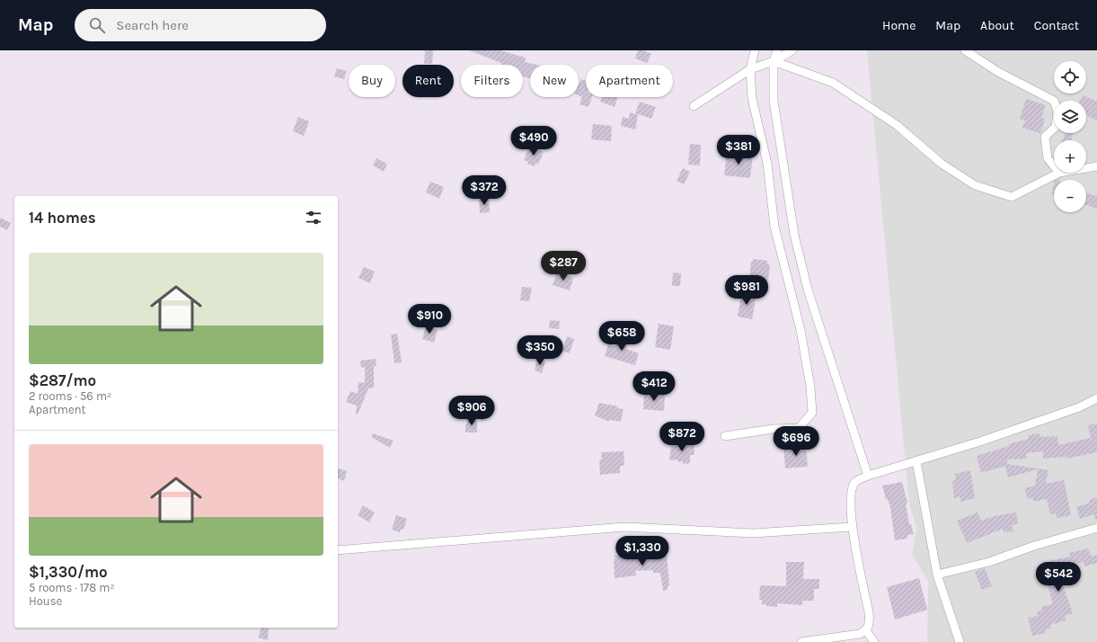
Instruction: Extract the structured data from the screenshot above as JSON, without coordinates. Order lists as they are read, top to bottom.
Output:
{
  "page": {
    "header": "Map",
    "search": "Search here",
    "nav": [
      "Home",
      "Map",
      "About",
      "Contact"
    ],
    "map_buttons": ["+", "−"],
    "chip": [
      "Buy",
      "Rent",
      "Filters",
      "New",
      "Apartment"
    ],
    "price": [
      "$490",
      "$381",
      "$372",
      "$287",
      "$981",
      "$910",
      "$658",
      "$350",
      "$412",
      "$906",
      "$872",
      "$696",
      "$1,330",
      "$542"
    ],
    "heading": "14 homes",
    "list": [
      {
        "name": "$287/mo",
        "note": "2 rooms · 56 m² · Apartment"
      },
      {
        "name": "$1,330/mo",
        "note": "5 rooms · 178 m² · House"
      }
    ]
  }
}
